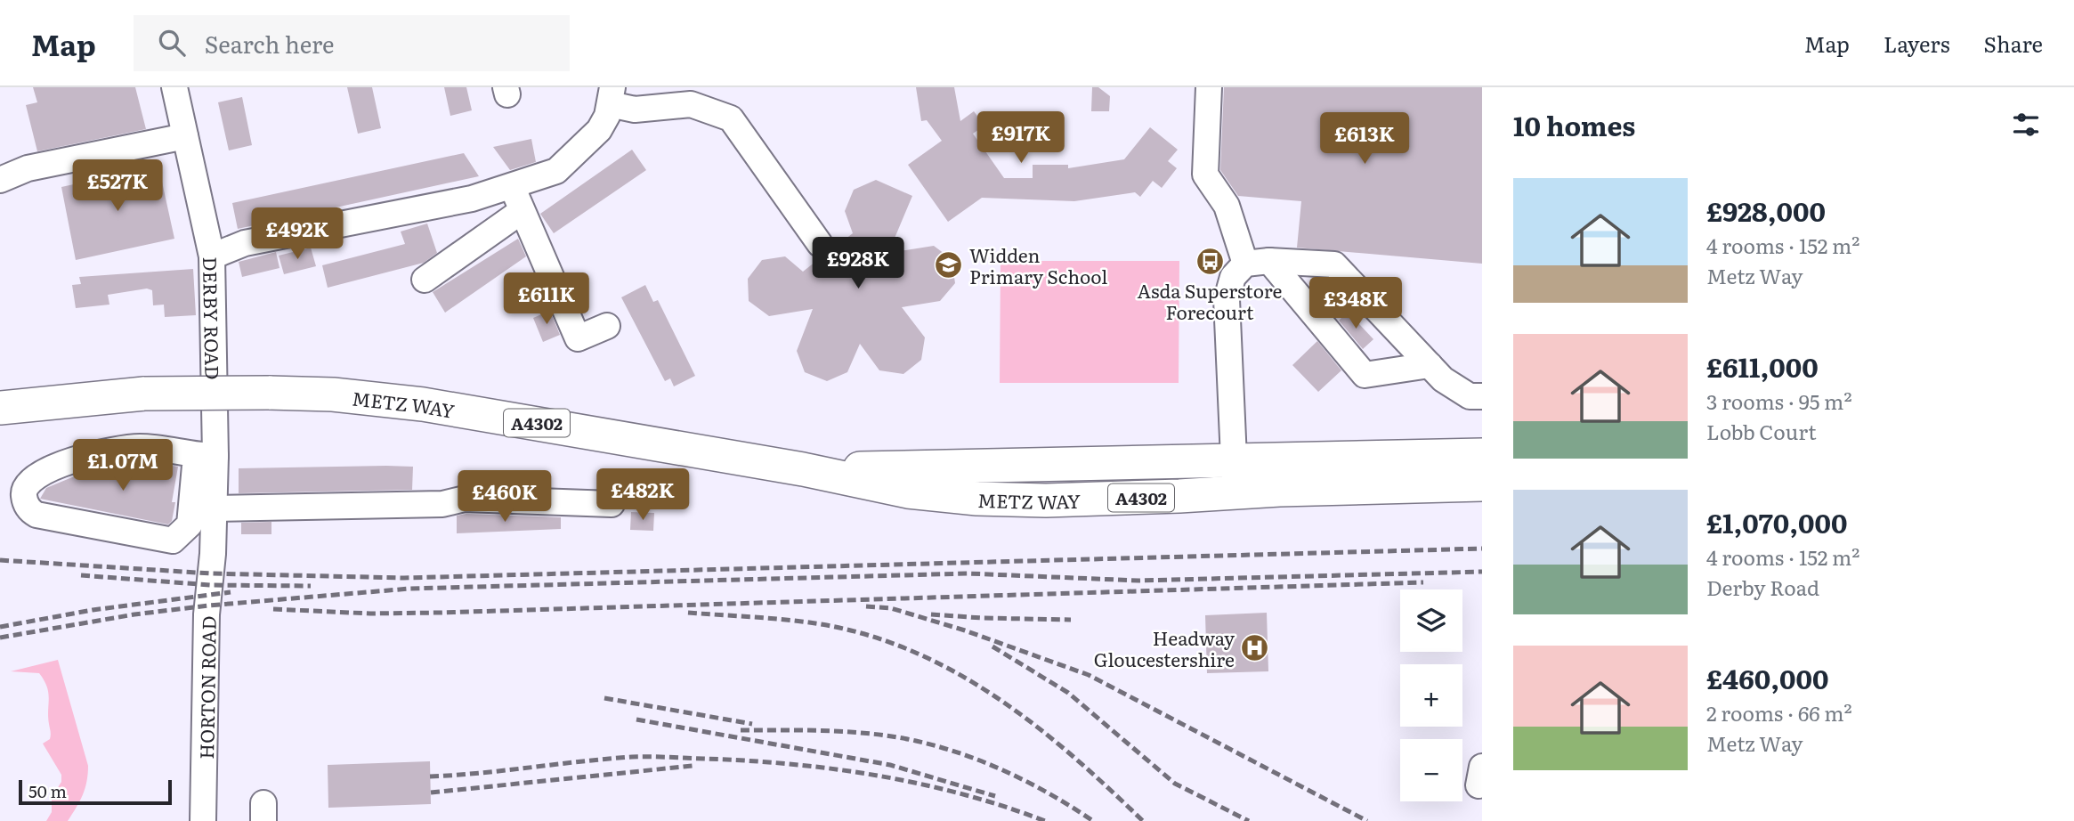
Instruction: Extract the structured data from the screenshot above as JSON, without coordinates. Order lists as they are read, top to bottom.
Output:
{
  "streets": {
    "main road": ["METZ WAY", "A4302"],
    "street": ["DERBY ROAD", "HORTON ROAD"]
  },
  "crossings": [
    ["DERBY ROAD", "HORTON ROAD"]
  ],
  "places": {
    "bus stop": ["Asda Superstore Forecourt"],
    "school or university": ["Widden Primary School"],
    "hospital": ["Headway Gloucestershire"]
  },
  "scale_bar": "50 m",
  "page": {
    "header": "Map",
    "search": "Search here",
    "nav": ["Map", "Layers", "Share"],
    "heading": "10 homes",
    "price": [
      "£917K",
      "£613K",
      "£527K",
      "£492K",
      "£928K",
      "£611K",
      "£348K",
      "£1.07M",
      "£482K",
      "£460K"
    ],
    "list": [
      {
        "name": "£928,000",
        "note": "4 rooms · 152 m² · Metz Way"
      },
      {
        "name": "£611,000",
        "note": "3 rooms · 95 m² · Lobb Court"
      },
      {
        "name": "£1,070,000",
        "note": "4 rooms · 152 m² · Derby Road"
      },
      {
        "name": "£460,000",
        "note": "2 rooms · 66 m² · Metz Way"
      }
    ],
    "map_buttons": ["+", "−"],
    "scale": "50 m"
  }
}
